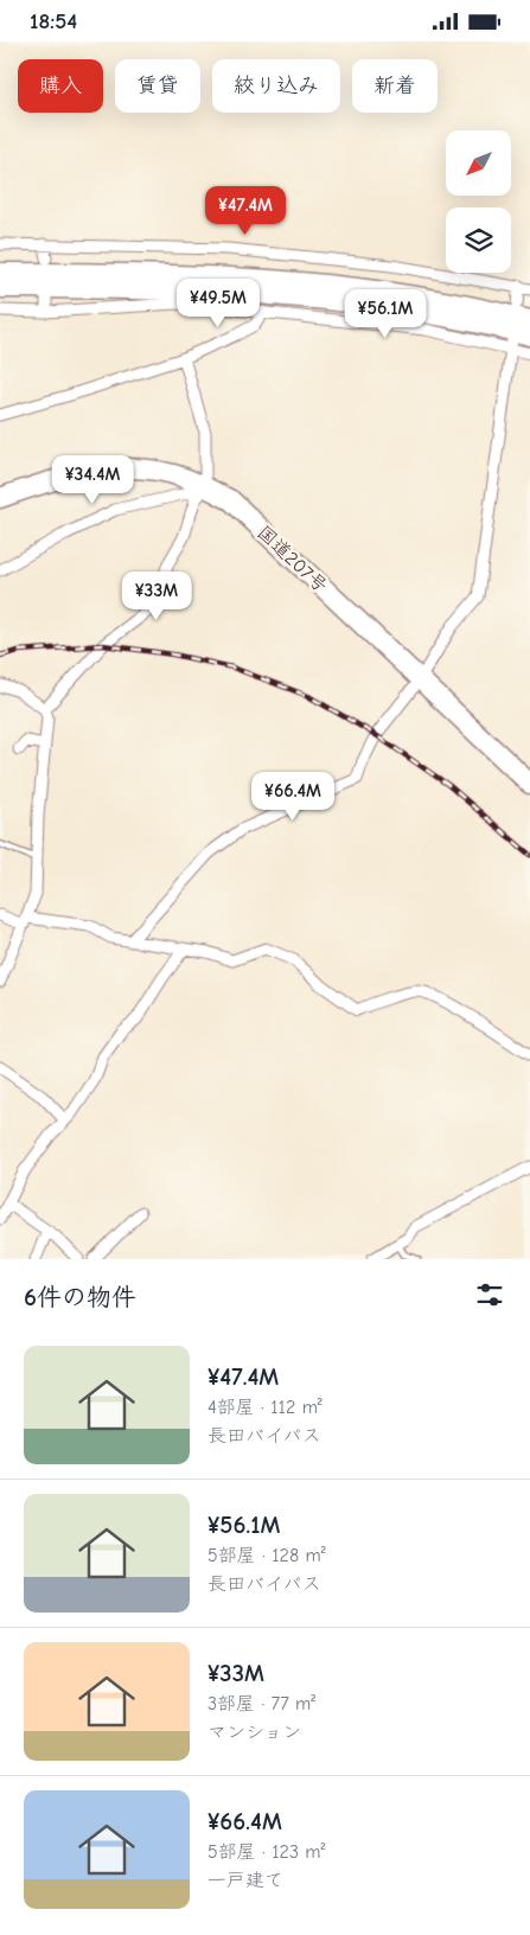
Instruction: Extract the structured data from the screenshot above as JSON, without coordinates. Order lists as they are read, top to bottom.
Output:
{
  "streets": {
    "highway": ["国道207号"]
  },
  "north": "bottom left",
  "page": {
    "status": "18:54",
    "chip": [
      "購入",
      "賃貸",
      "絞り込み",
      "新着"
    ],
    "price": [
      "¥47.4M",
      "¥49.5M",
      "¥56.1M",
      "¥34.4M",
      "¥33M",
      "¥66.4M"
    ],
    "heading": "6件の物件",
    "list": [
      {
        "name": "¥47.4M",
        "note": "4部屋 · 112 m² · 長田バイパス"
      },
      {
        "name": "¥56.1M",
        "note": "5部屋 · 128 m² · 長田バイパス"
      },
      {
        "name": "¥33M",
        "note": "3部屋 · 77 m² · マンション"
      },
      {
        "name": "¥66.4M",
        "note": "5部屋 · 123 m² · 一戸建て"
      }
    ]
  }
}
